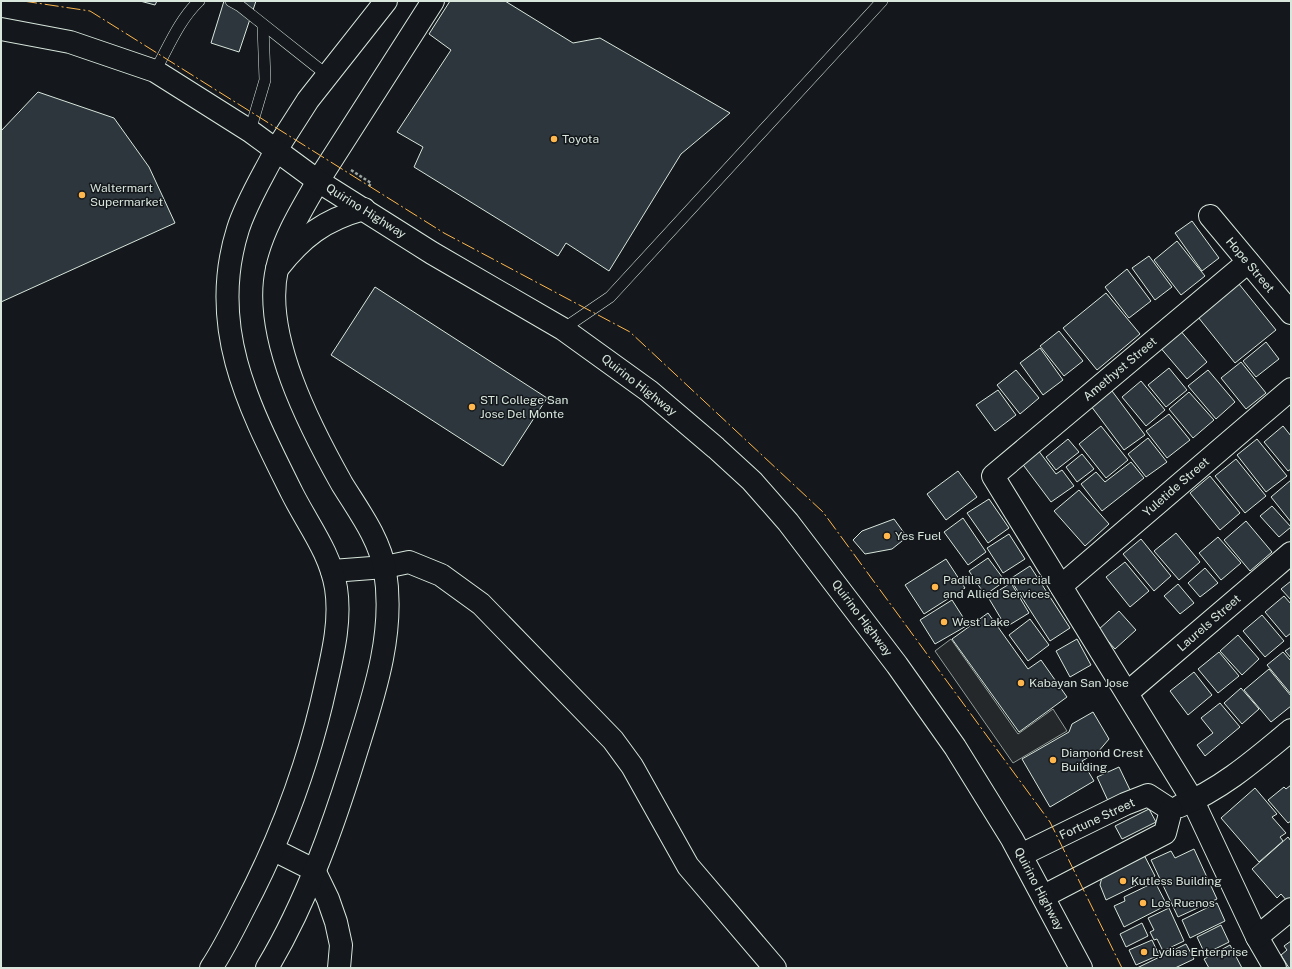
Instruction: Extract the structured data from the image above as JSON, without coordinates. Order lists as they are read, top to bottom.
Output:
{
  "streets": {
    "street": [
      "Quirino Highway",
      "Hope Street",
      "Amethyst Street",
      "Yuletide Street",
      "Laurels Street",
      "Fortune Street"
    ]
  },
  "crossings": [
    ["Quirino Highway", "Fortune Street"],
    ["Hope Street", "Amethyst Street"],
    ["Amethyst Street", "Yuletide Street"]
  ],
  "places": [
    "Toyota",
    "Waltermart Supermarket",
    "STI College San Jose Del Monte",
    "Yes Fuel",
    "Padilla Commercial and Allied Services",
    "West Lake",
    "Kabayan San Jose",
    "Diamond Crest Building",
    "Kutless Building",
    "Los Ruenos",
    "Lydias Enterprise"
  ]
}
